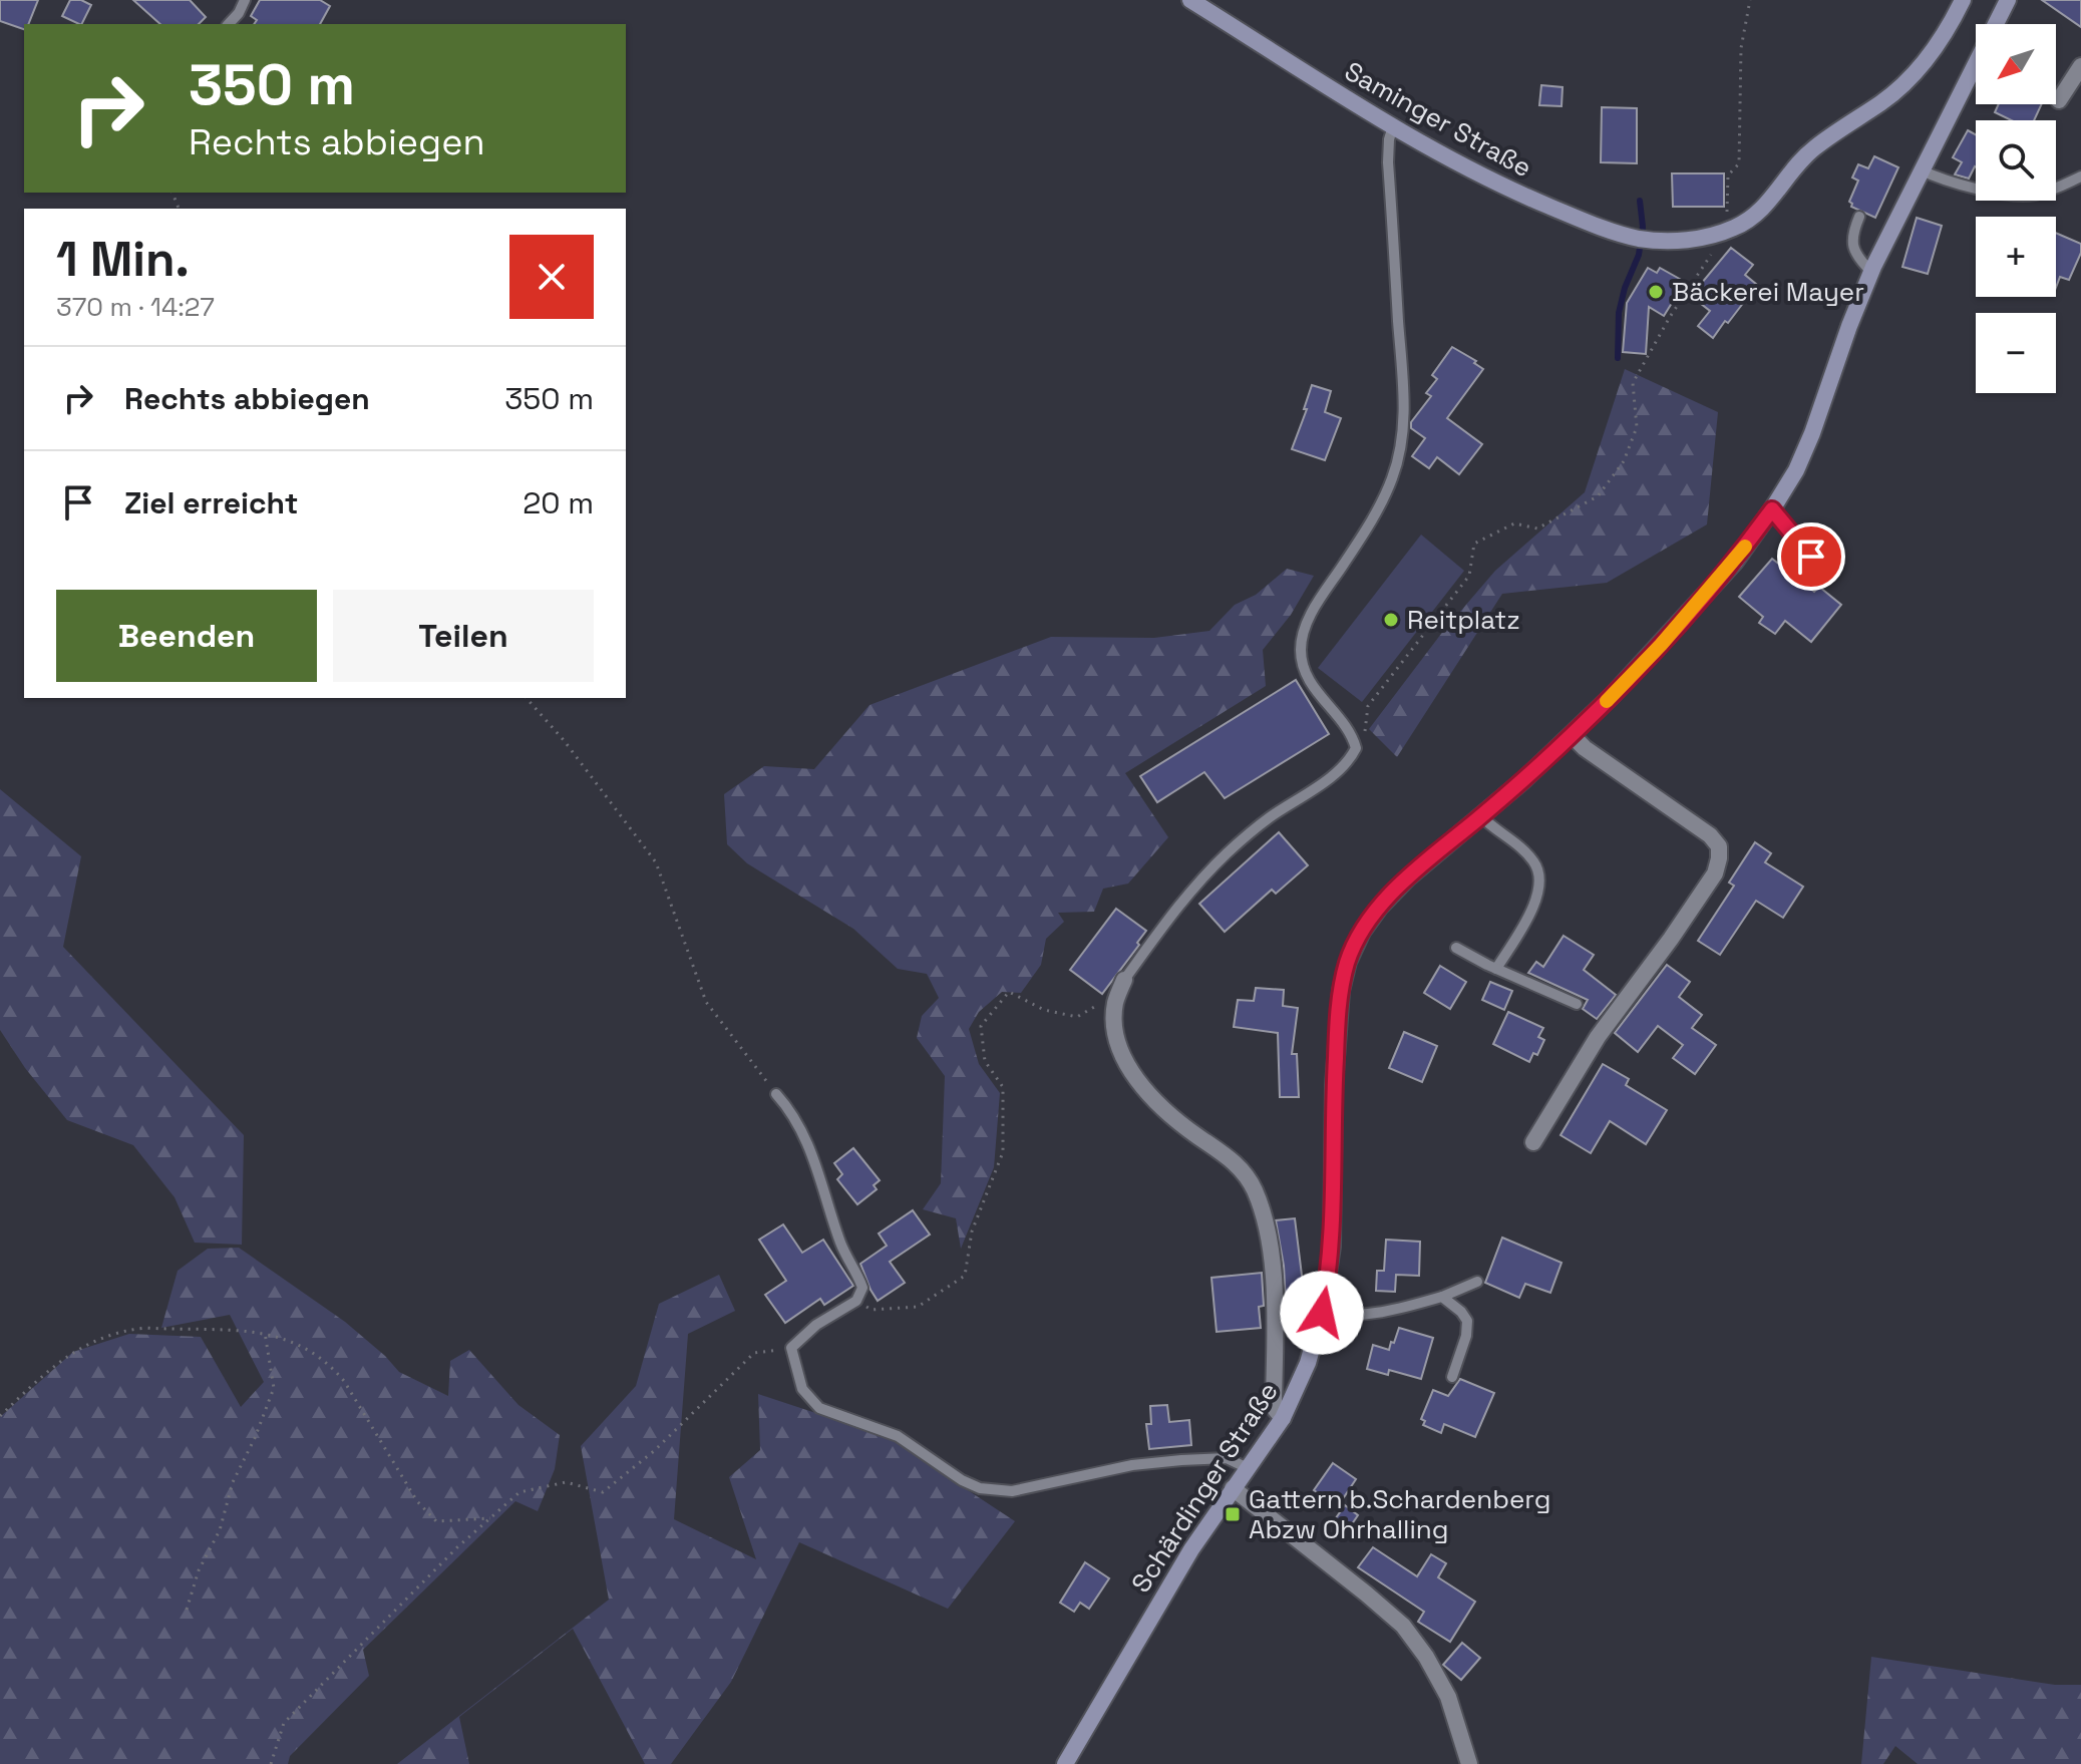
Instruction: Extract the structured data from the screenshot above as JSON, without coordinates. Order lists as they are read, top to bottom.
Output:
{
  "streets": {
    "main road": ["Saminger Straße", "Schärdinger Straße"]
  },
  "places": {
    "other": ["Bäckerei Mayer", "Reitplatz"],
    "transit": ["Gattern b.Schardenberg Abzw Ohrhalling"]
  },
  "north": "bottom left",
  "page": {
    "map_buttons": ["+", "−"],
    "turn": ["350 m", "Rechts abbiegen"],
    "heading": ["1 Min.", "370 m · 14:27"],
    "list": [
      {
        "name": "Rechts abbiegen",
        "value": "350 m"
      },
      {
        "name": "Ziel erreicht",
        "value": "20 m"
      }
    ],
    "buttons": ["Beenden", "Teilen"]
  }
}
